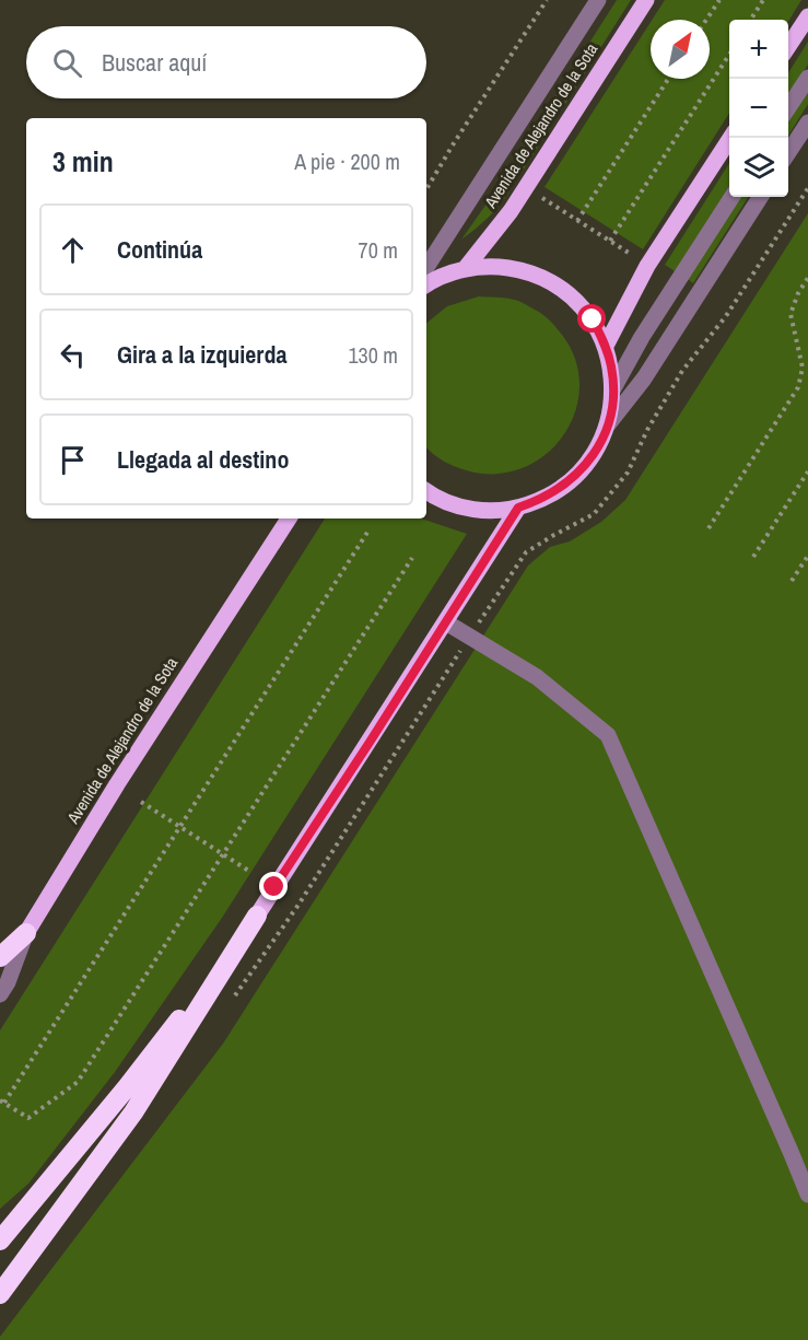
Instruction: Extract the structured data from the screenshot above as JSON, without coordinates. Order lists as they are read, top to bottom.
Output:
{
  "streets": {
    "main road": ["Avenida de Alejandro de la Sota"]
  },
  "north": "top right",
  "page": {
    "map_buttons": ["+", "−"],
    "search": "Buscar aquí",
    "heading": ["3 min", "A pie · 200 m"],
    "list": [
      ["Continúa", "70 m"],
      ["Gira a la izquierda", "130 m"],
      "Llegada al destino"
    ]
  }
}
